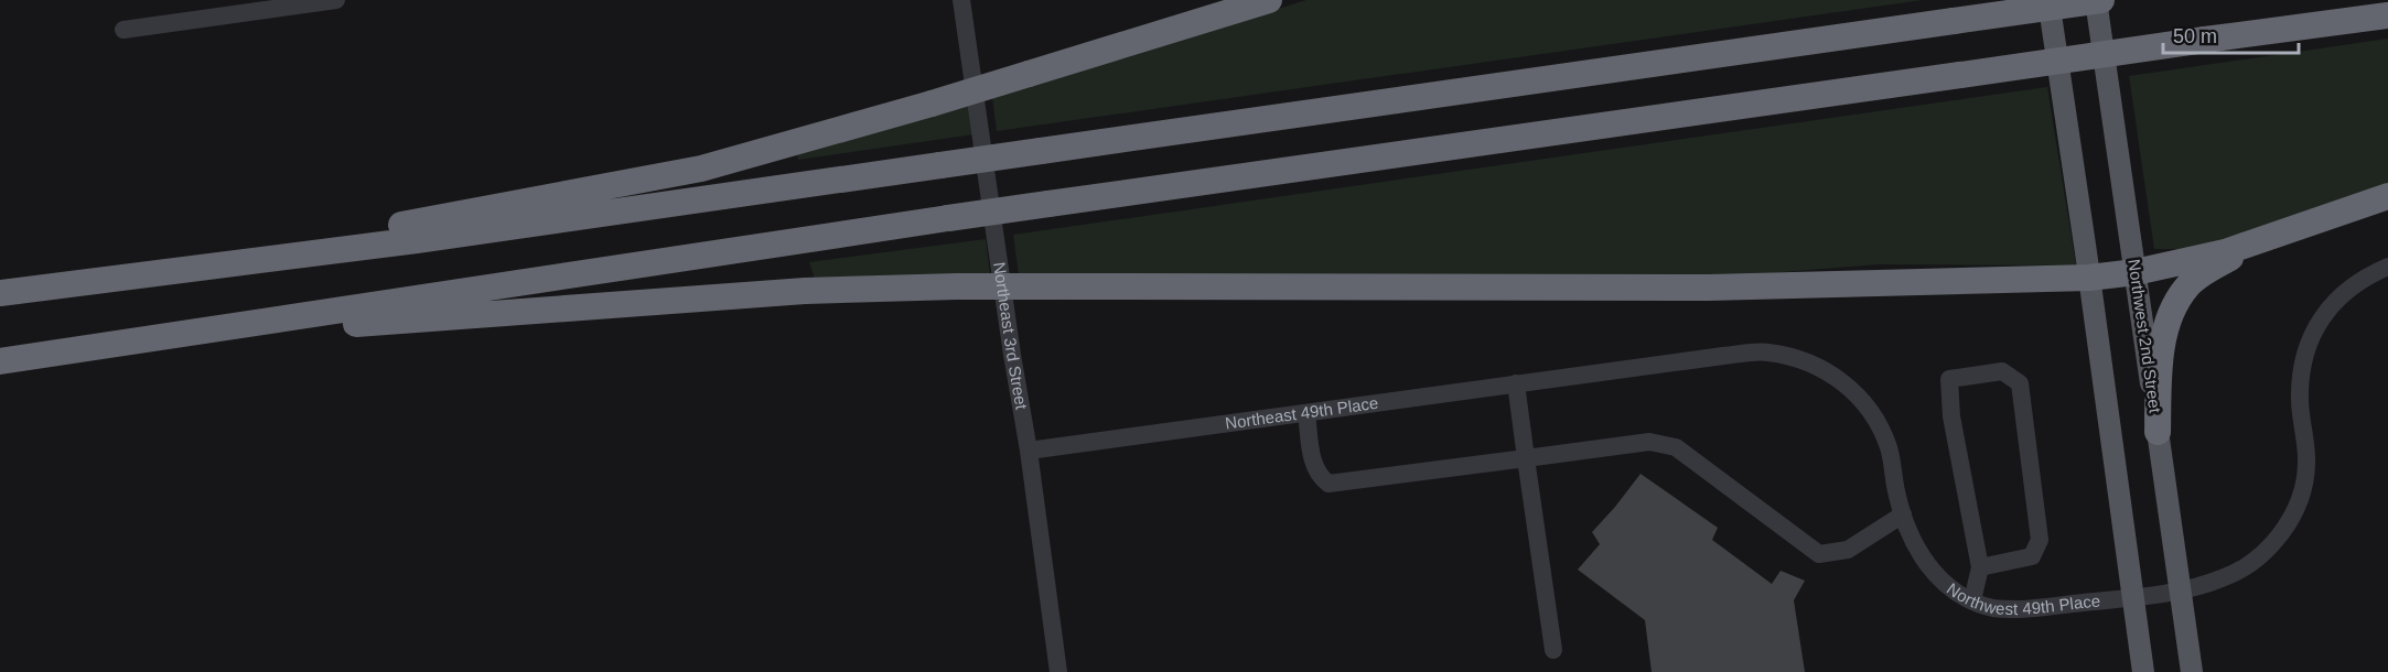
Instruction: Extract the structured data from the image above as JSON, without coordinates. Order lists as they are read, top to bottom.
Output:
{
  "streets": {
    "main road": ["Northwest 2nd Street"],
    "street": ["Northeast 3rd Street", "Northeast 49th Place", "Northwest 49th Place"]
  },
  "crossings": [
    ["Northeast 3rd Street", "Northeast 49th Place"],
    ["Northwest 2nd Street", "Northwest 49th Place"],
    ["Northeast 49th Place", "Northwest 49th Place"]
  ],
  "scale_bar": "50 m"
}
